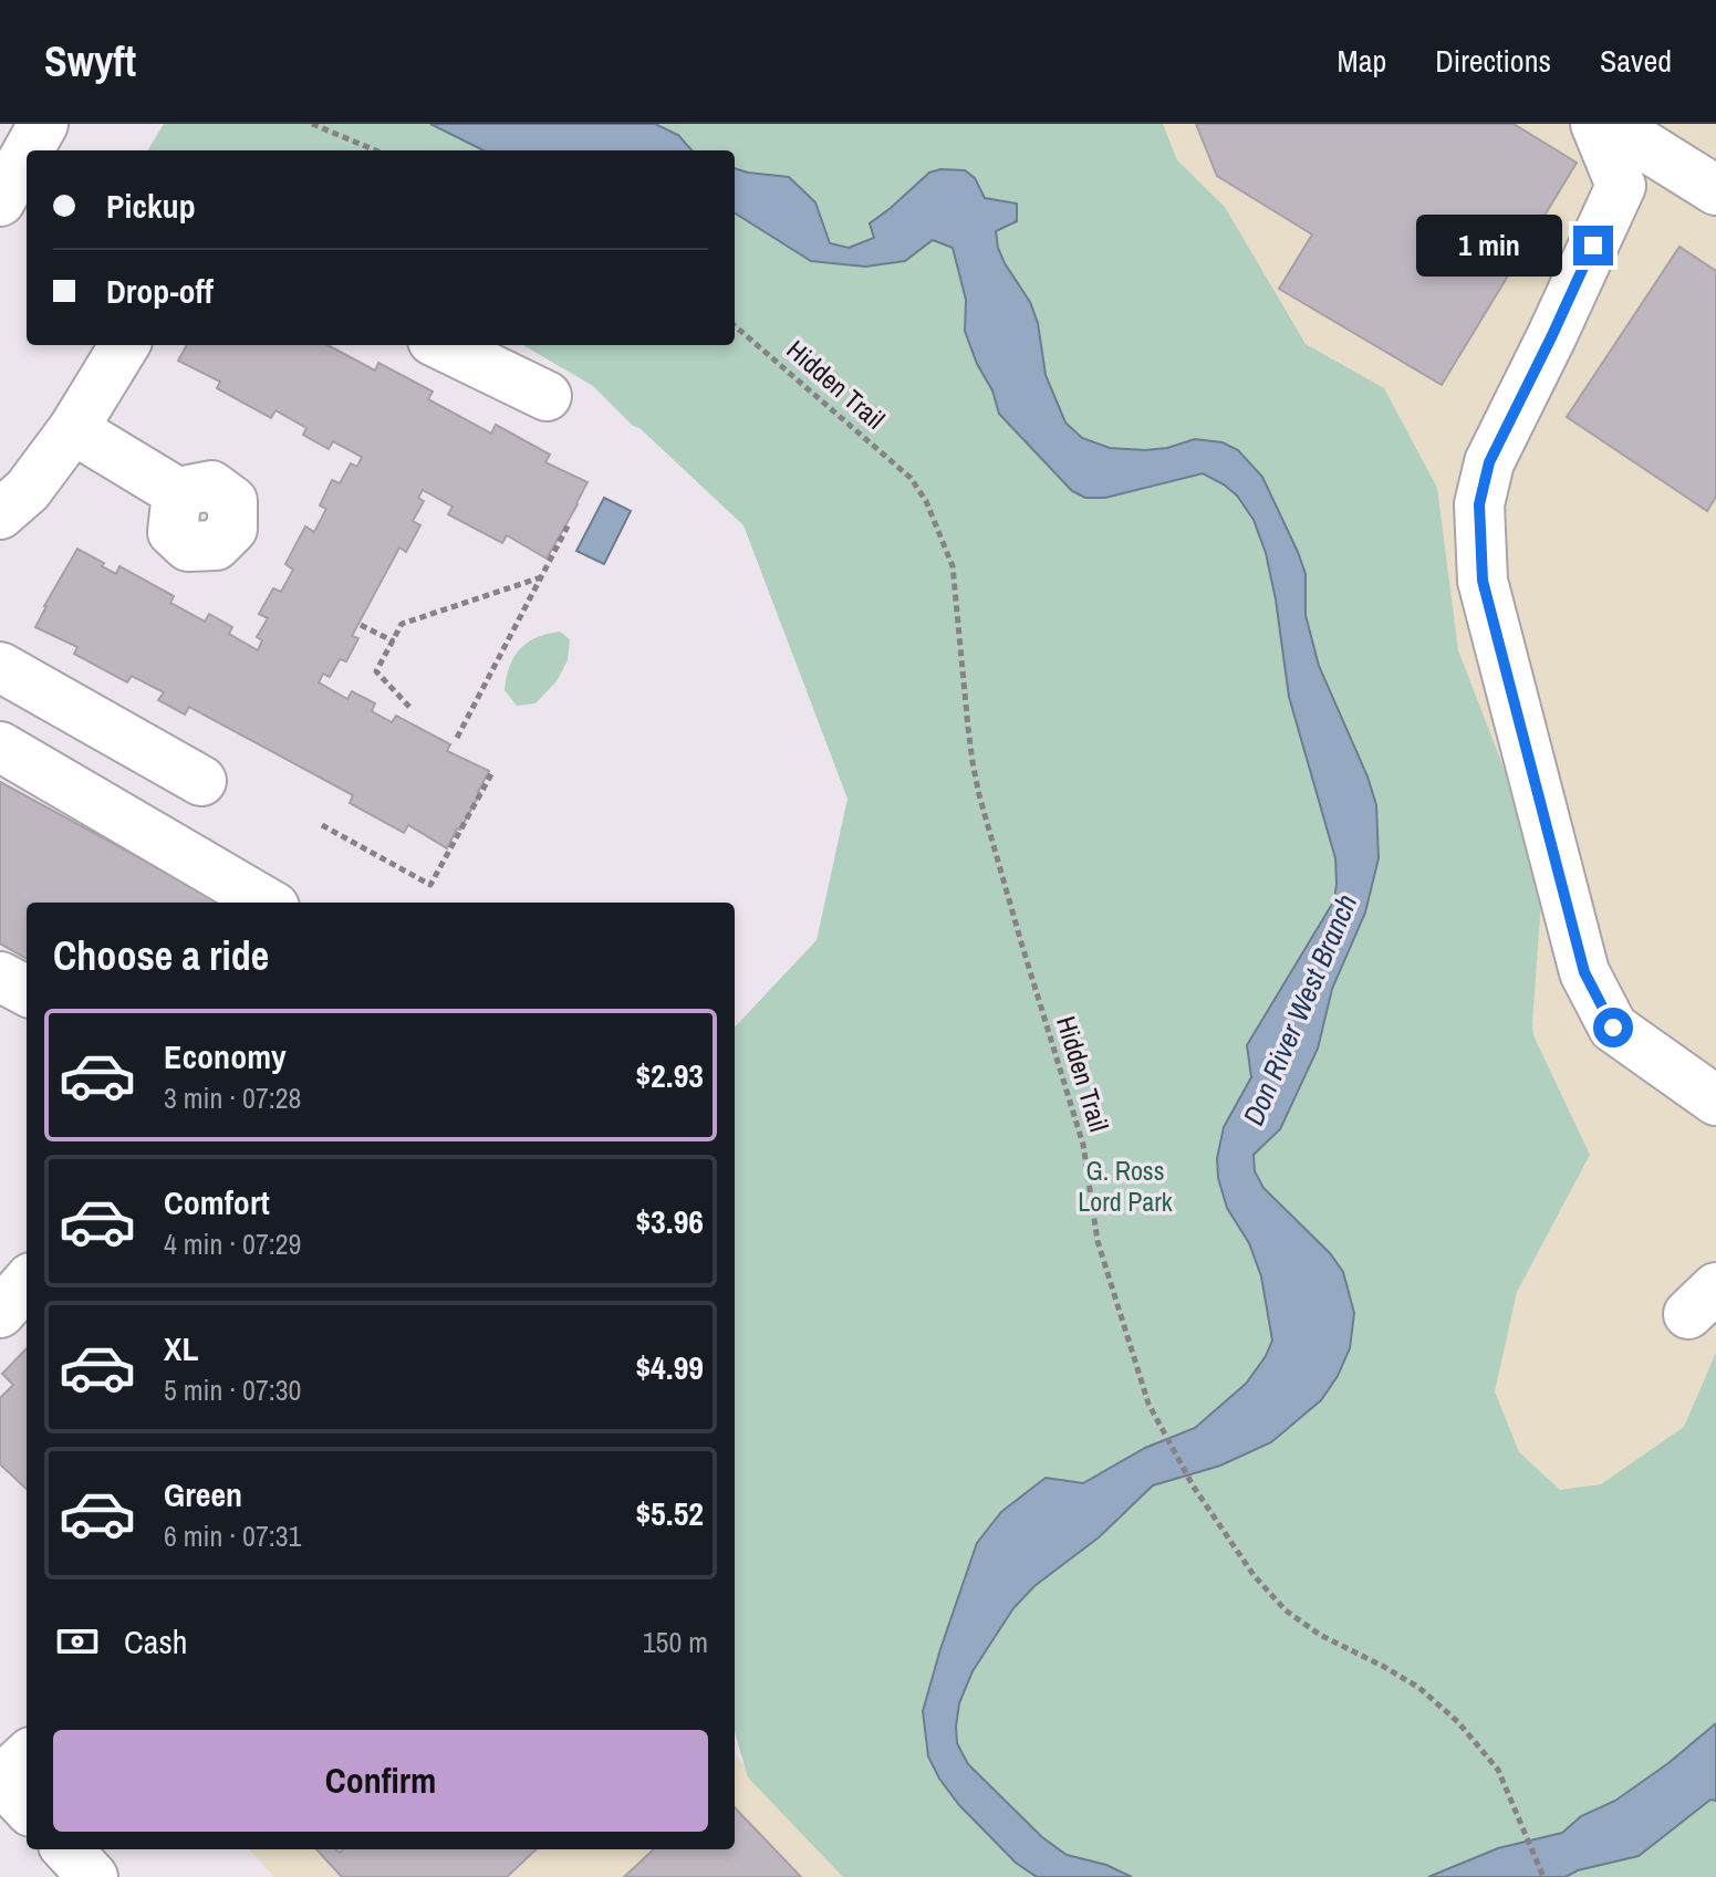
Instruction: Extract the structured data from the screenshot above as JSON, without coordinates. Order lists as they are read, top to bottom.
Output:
{
  "streets": {
    "path": ["Hidden Trail"]
  },
  "water": ["Don River West Branch"],
  "parks": ["G. Ross Lord Park"],
  "page": {
    "header": "Swyft",
    "nav": ["Map", "Directions", "Saved"],
    "banner": ["Pickup", "Drop-off"],
    "bubble": "1 min",
    "heading": "Choose a ride",
    "list": [
      {
        "name": "Economy",
        "note": "3 min · 07:28",
        "value": "$2.93"
      },
      {
        "name": "Comfort",
        "note": "4 min · 07:29",
        "value": "$3.96"
      },
      {
        "name": "XL",
        "note": "5 min · 07:30",
        "value": "$4.99"
      },
      {
        "name": "Green",
        "note": "6 min · 07:31",
        "value": "$5.52"
      }
    ],
    "pay": ["Cash", "150 m"],
    "buttons": "Confirm"
  }
}
